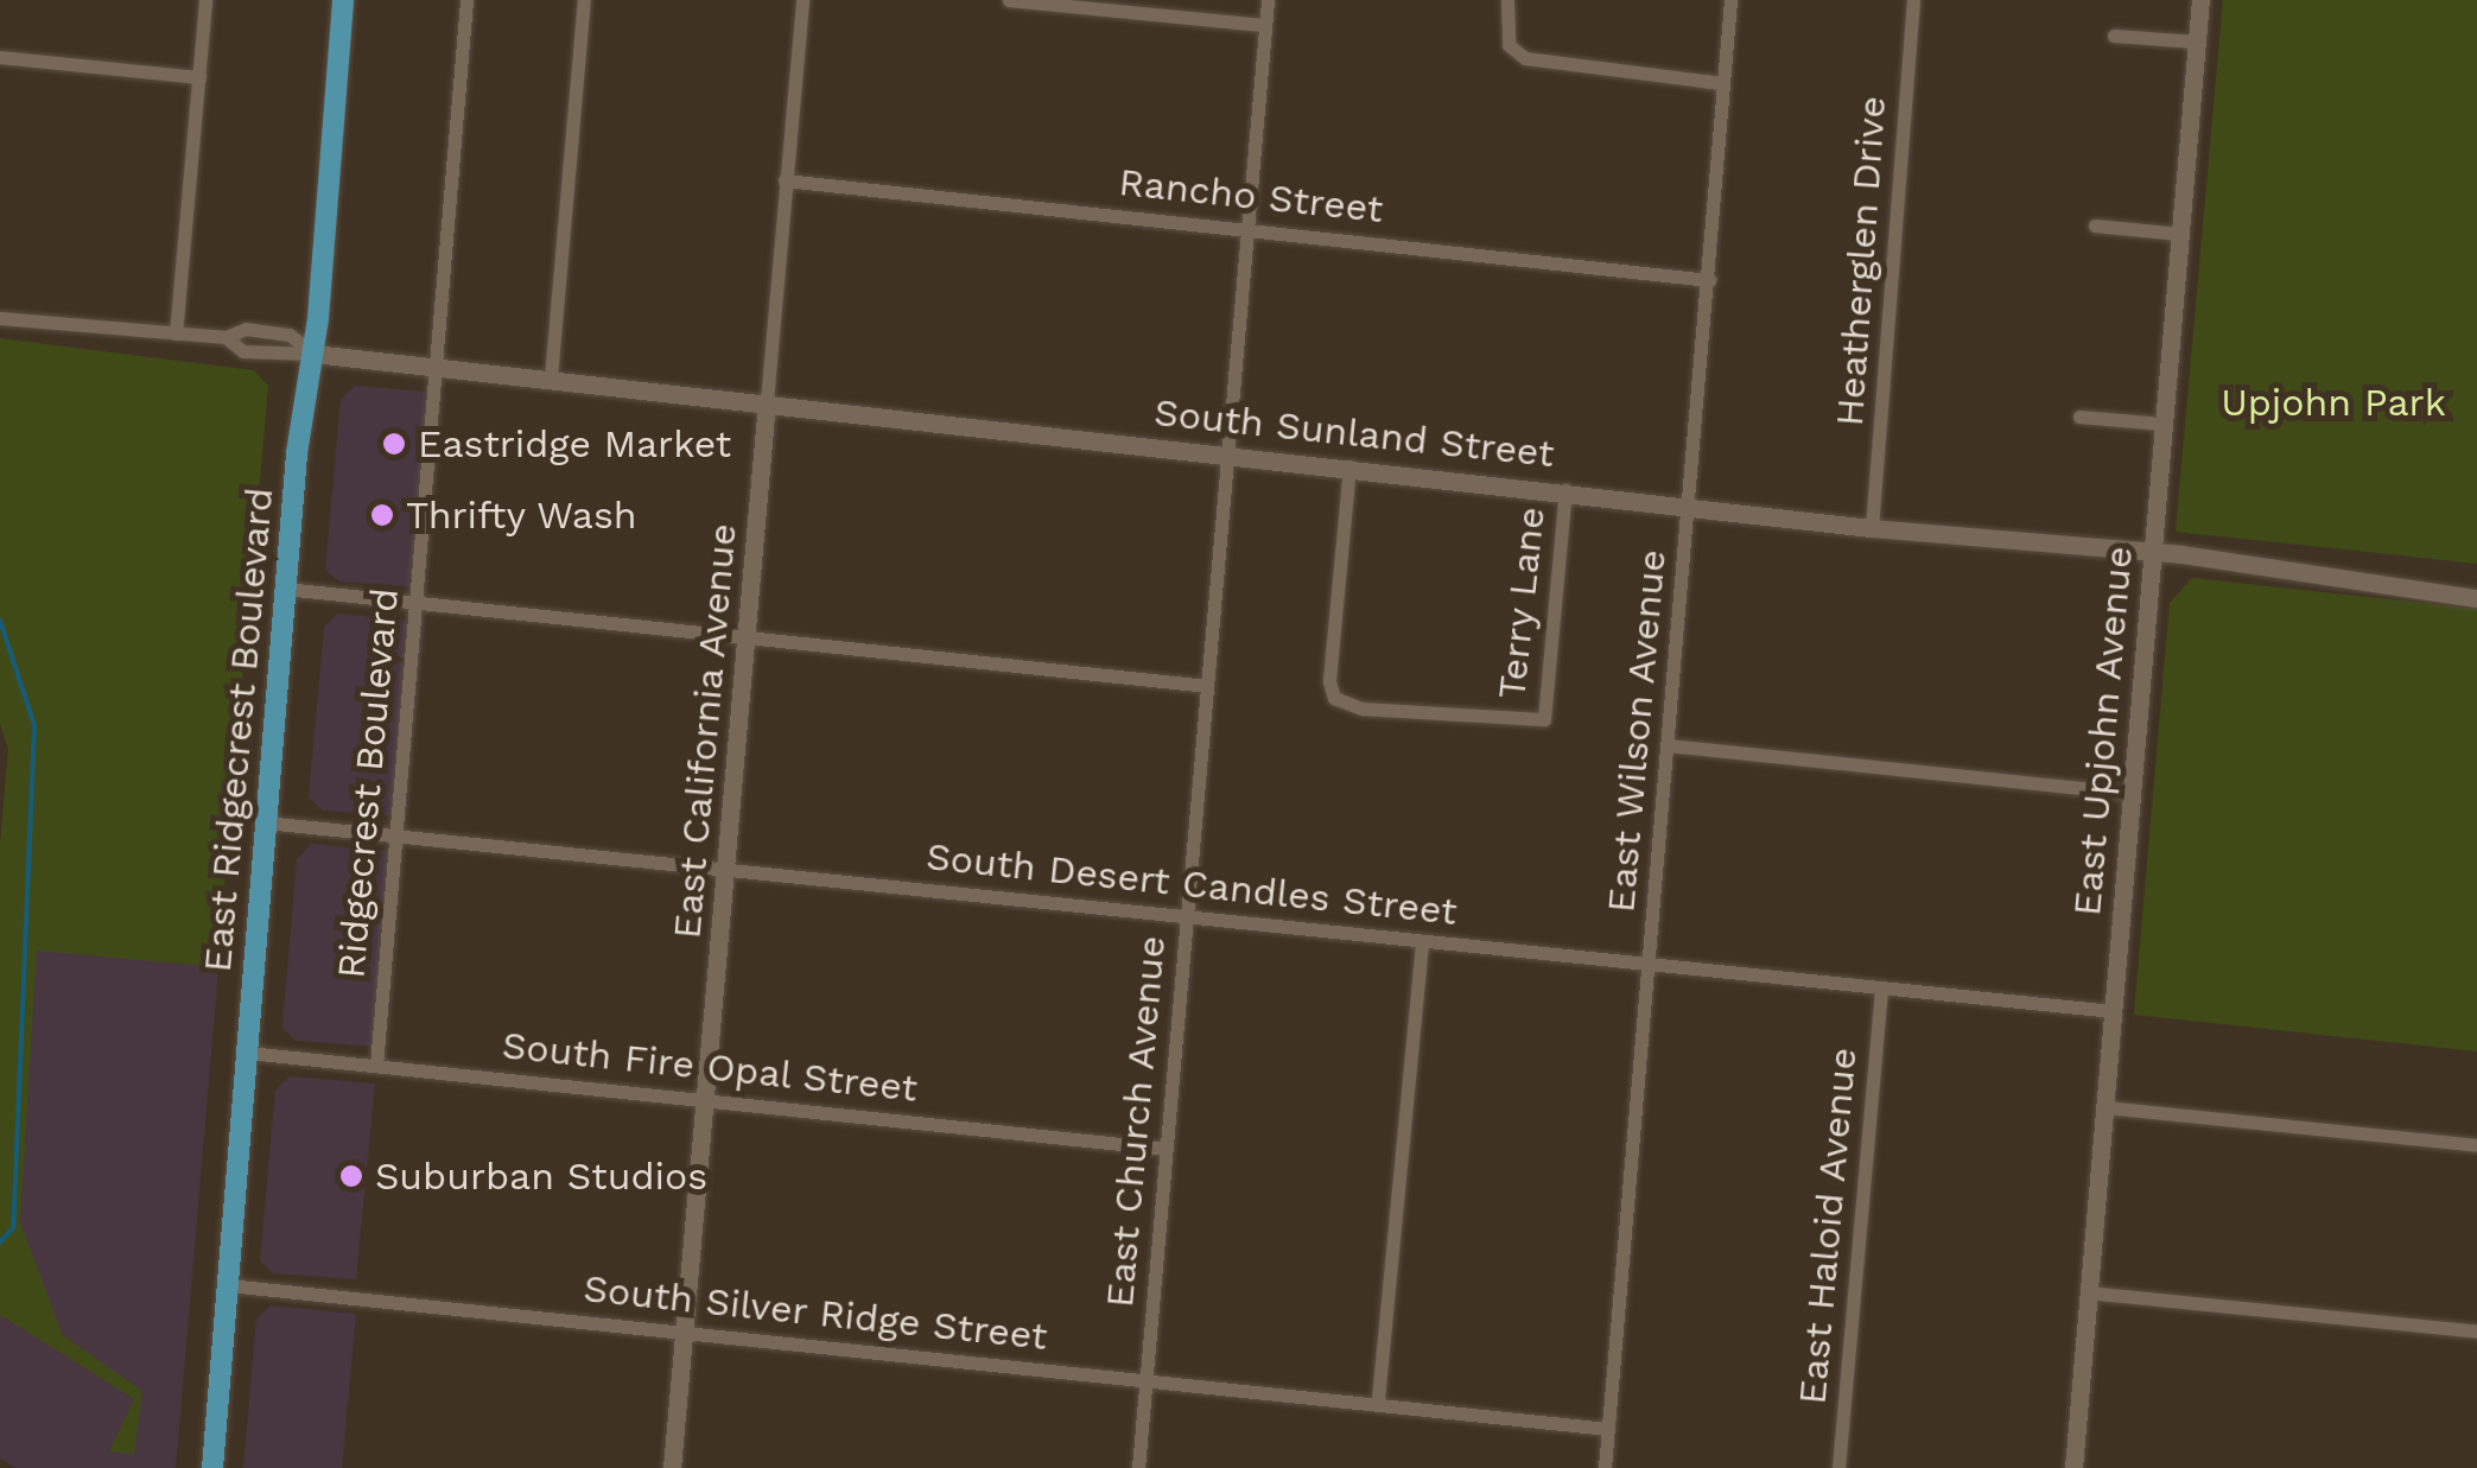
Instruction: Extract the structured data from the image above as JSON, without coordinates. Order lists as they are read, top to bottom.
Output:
{
  "streets": {
    "main road": ["East Ridgecrest Boulevard"],
    "street": [
      "Rancho Street",
      "Heatherglen Drive",
      "South Sunland Street",
      "Terry Lane",
      "East California Avenue",
      "East Wilson Avenue",
      "East Upjohn Avenue",
      "Ridgecrest Boulevard",
      "South Desert Candles Street",
      "South Fire Opal Street",
      "East Church Avenue",
      "East Haloid Avenue",
      "South Silver Ridge Street"
    ]
  },
  "crossings": [
    ["Rancho Street", "East California Avenue"],
    ["Rancho Street", "East Wilson Avenue"],
    ["Rancho Street", "East Church Avenue"],
    ["Heatherglen Drive", "South Sunland Street"],
    ["South Sunland Street", "Terry Lane"],
    ["South Sunland Street", "East Ridgecrest Boulevard"],
    ["South Sunland Street", "East California Avenue"],
    ["South Sunland Street", "East Wilson Avenue"],
    ["South Sunland Street", "East Upjohn Avenue"],
    ["South Sunland Street", "Ridgecrest Boulevard"],
    ["South Sunland Street", "East Church Avenue"],
    ["East Ridgecrest Boulevard", "South Desert Candles Street"],
    ["East Ridgecrest Boulevard", "South Fire Opal Street"],
    ["East Ridgecrest Boulevard", "South Silver Ridge Street"],
    ["East California Avenue", "South Desert Candles Street"],
    ["East California Avenue", "South Fire Opal Street"],
    ["East California Avenue", "South Silver Ridge Street"],
    ["East Wilson Avenue", "South Desert Candles Street"],
    ["East Wilson Avenue", "South Silver Ridge Street"],
    ["East Upjohn Avenue", "South Desert Candles Street"],
    ["Ridgecrest Boulevard", "South Desert Candles Street"],
    ["Ridgecrest Boulevard", "South Fire Opal Street"],
    ["South Desert Candles Street", "East Church Avenue"],
    ["South Desert Candles Street", "East Haloid Avenue"],
    ["South Fire Opal Street", "East Church Avenue"],
    ["East Church Avenue", "South Silver Ridge Street"]
  ],
  "parks": ["Upjohn Park"],
  "places": ["Eastridge Market", "Thrifty Wash", "Suburban Studios"]
}
